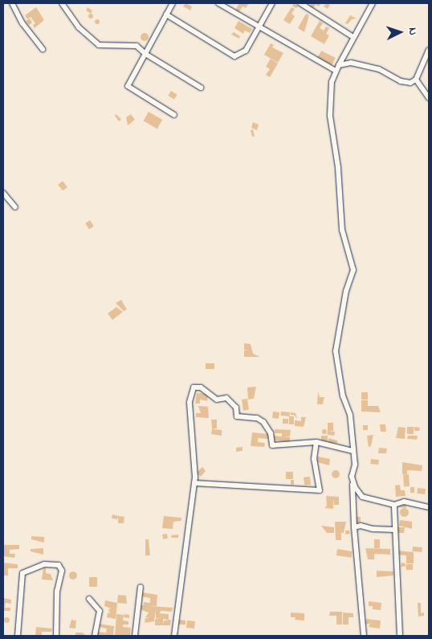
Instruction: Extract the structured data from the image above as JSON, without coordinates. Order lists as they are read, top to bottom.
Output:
{
  "north": "right"
}
